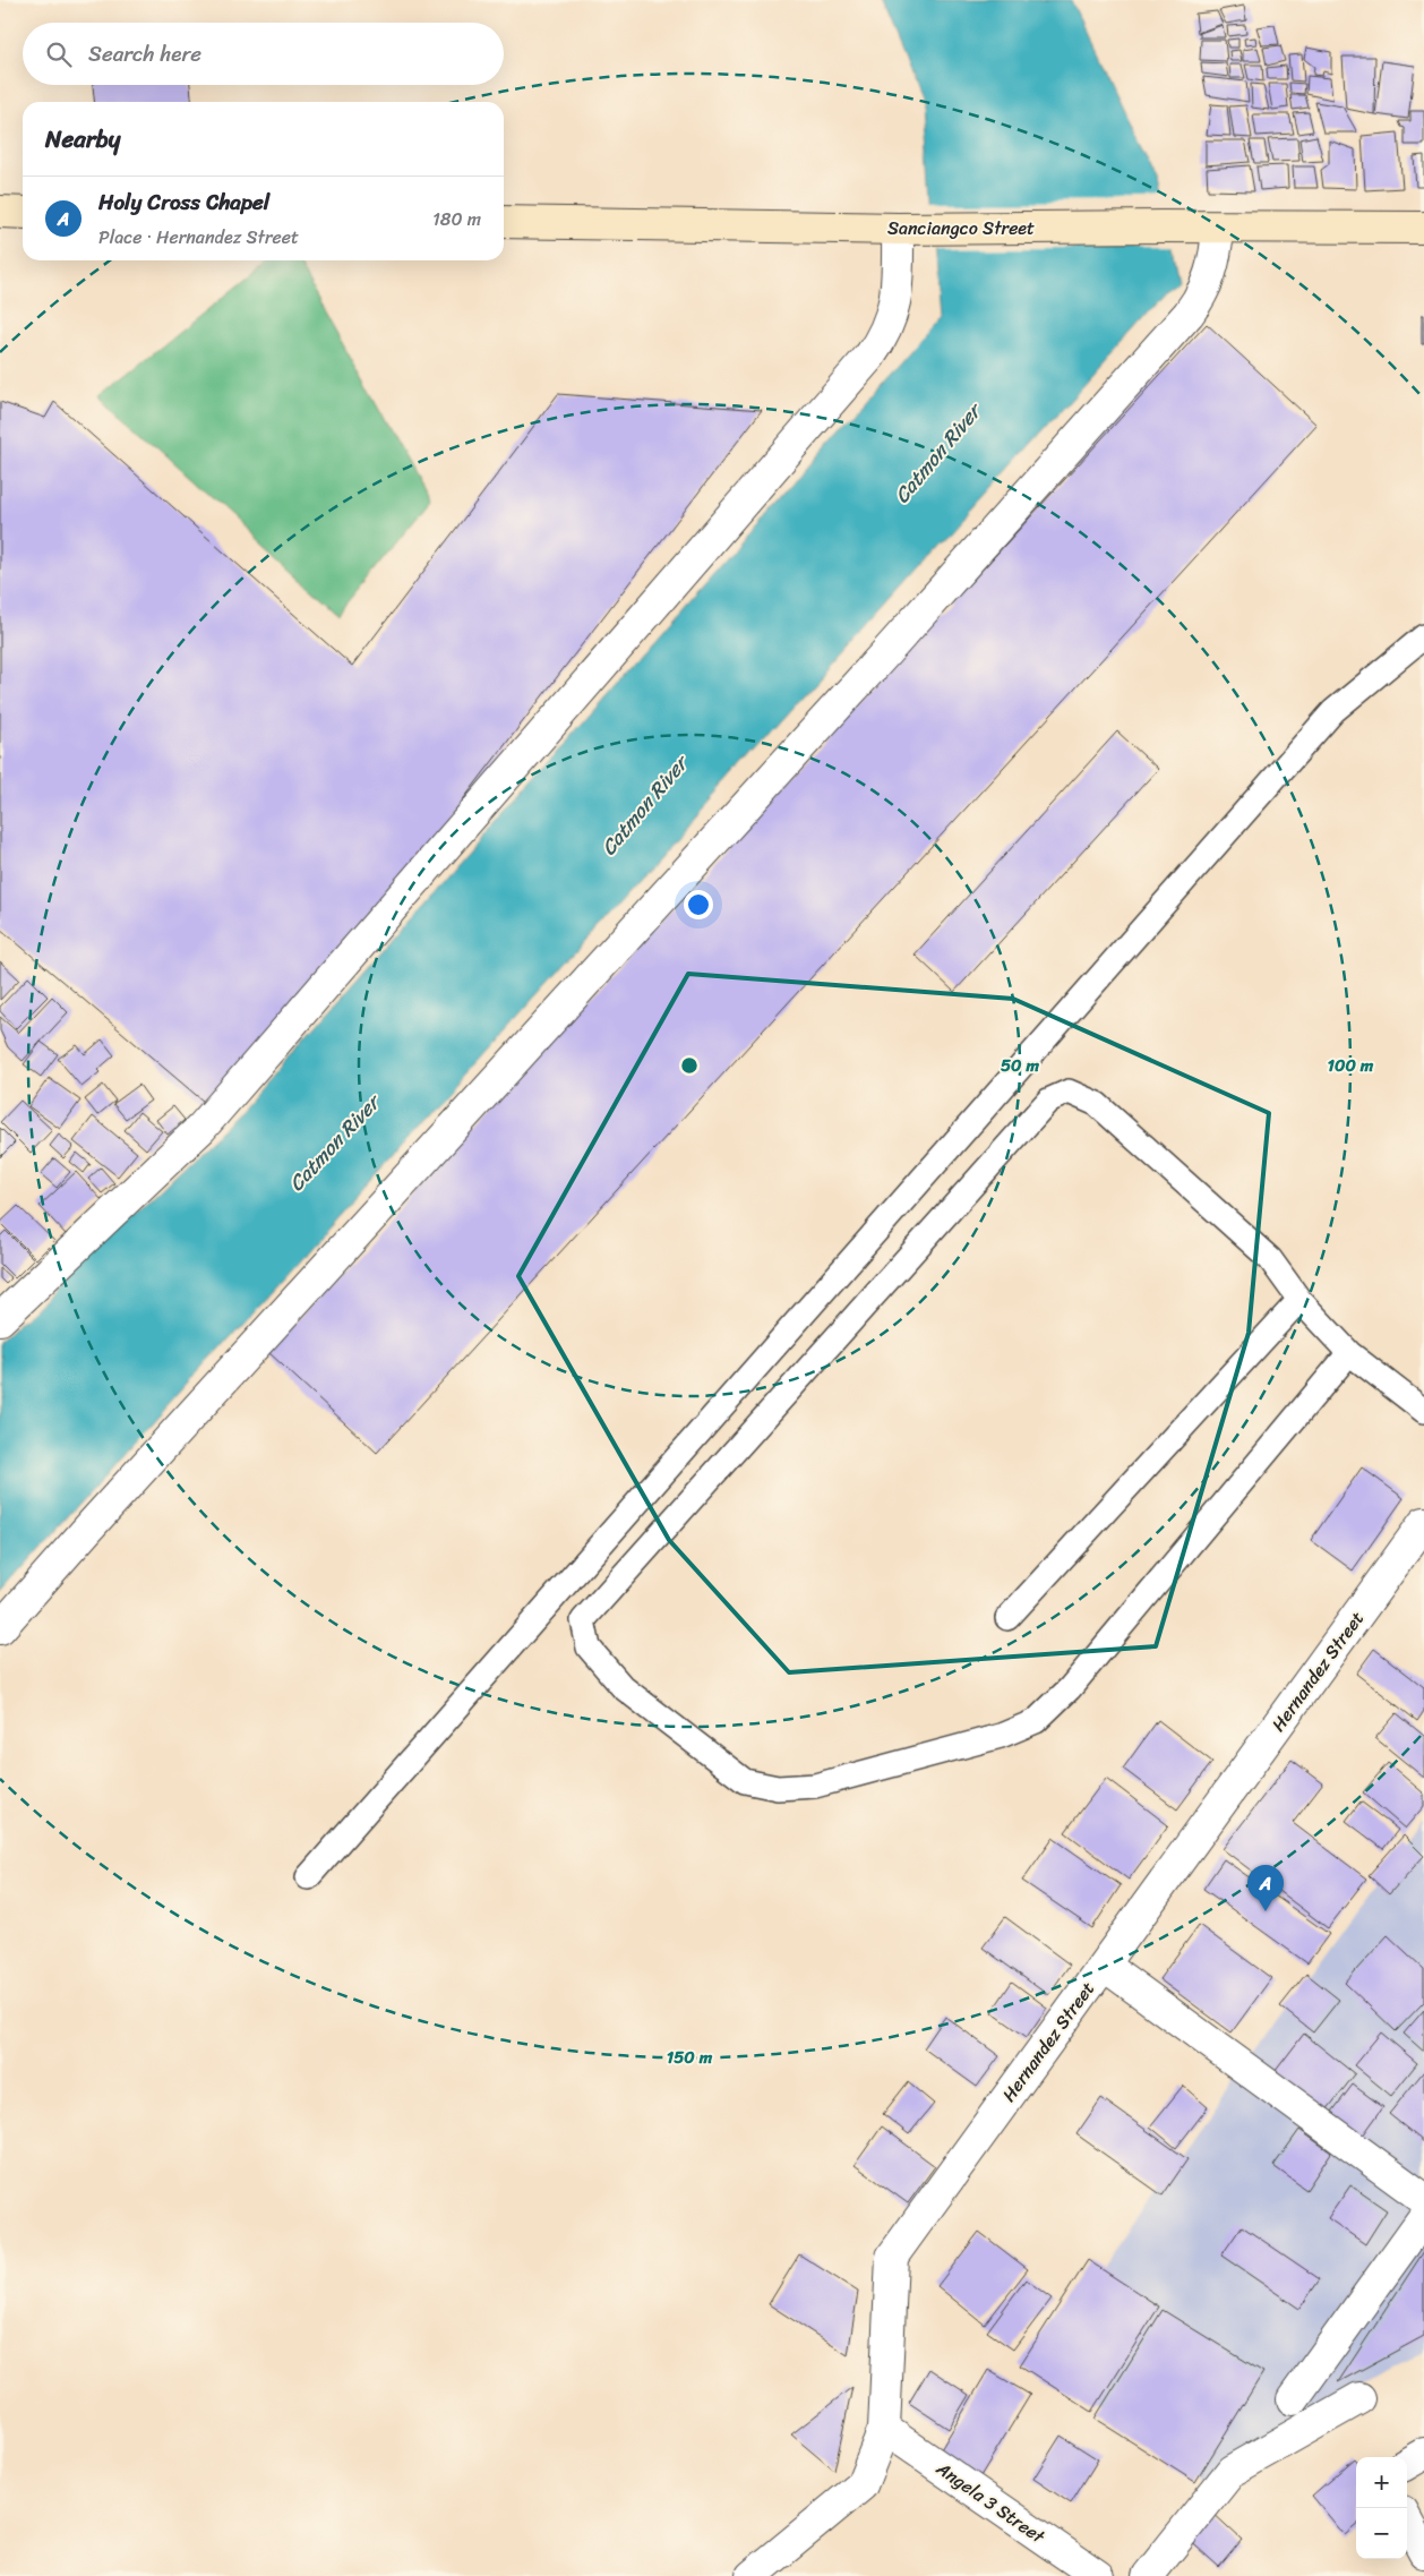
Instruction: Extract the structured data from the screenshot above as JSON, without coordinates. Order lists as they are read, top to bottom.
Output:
{
  "streets": {
    "main road": ["Sanciangco Street"],
    "street": ["Hernandez Street", "Angela 3 Street"]
  },
  "crossings": [
    ["Hernandez Street", "Angela 3 Street"]
  ],
  "water": ["Catmon River"],
  "page": {
    "search": "Search here",
    "heading": "Nearby",
    "list": [
      {
        "mark": "A",
        "name": "Holy Cross Chapel",
        "note": "Place · Hernandez Street",
        "value": "180 m"
      }
    ],
    "pins": "A",
    "map_buttons": ["+", "−"]
  },
  "rings": ["50 m", "100 m", "150 m"]
}
